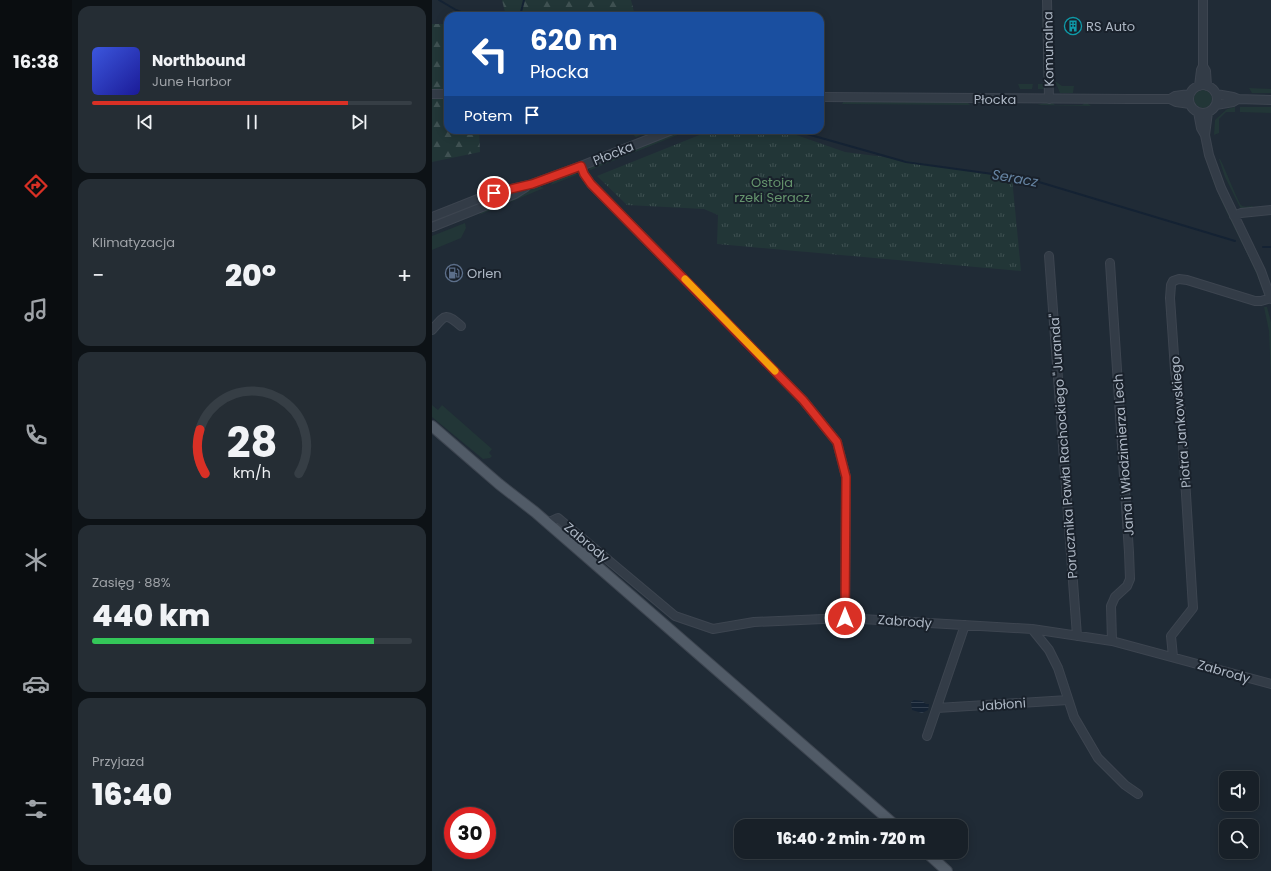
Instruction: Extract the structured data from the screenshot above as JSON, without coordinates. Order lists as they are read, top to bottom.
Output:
{
  "streets": {
    "street": [
      "Komunalna",
      "Płocka",
      "Piotra Jankowskiego",
      "Porucznika Pawła Rachockiego \"Juranda\"",
      "Jana i Włodzimierza Lech",
      "Zabrody",
      "Jabłoni"
    ]
  },
  "crossings": [
    ["Komunalna", "Płocka"],
    ["Piotra Jankowskiego", "Zabrody"],
    ["Porucznika Pawła Rachockiego \"Juranda\"", "Zabrody"],
    ["Jana i Włodzimierza Lech", "Zabrody"]
  ],
  "water": ["Seracz"],
  "parks": ["Ostoja rzeki Seracz"],
  "places": {
    "building": ["RS Auto"],
    "fuel station": ["Orlen"]
  },
  "page": {
    "tabs": "16:38",
    "turn": ["620 m", "Płocka"],
    "song": ["Northbound", "June Harbor"],
    "then": "Potem",
    "tile": [
      "Klimatyzacja",
      ["Zasięg · 88%", "440 km"],
      ["Przyjazd", "16:40"]
    ],
    "heat": ["−", "20°", "+"],
    "limit": "30",
    "trip": "16:40 · 2 min · 720 m",
    "gauge": ["28", "km/h"]
  }
}
